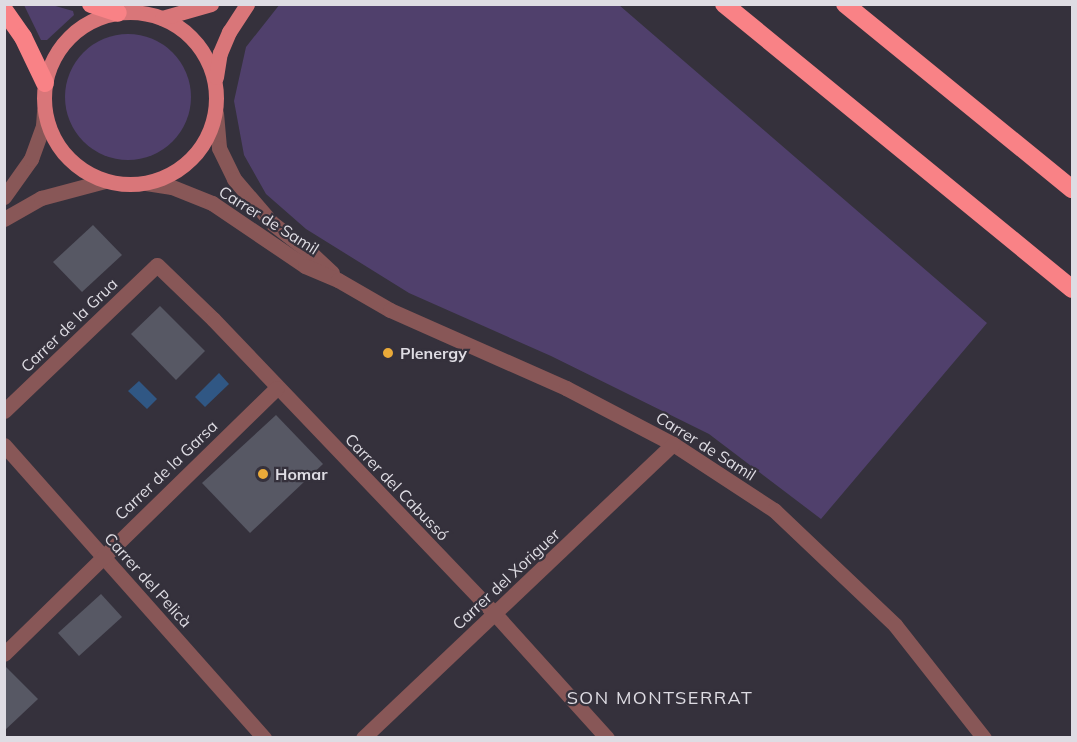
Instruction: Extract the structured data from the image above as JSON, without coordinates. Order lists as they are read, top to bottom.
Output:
{
  "streets": {
    "street": [
      "Carrer de Samil",
      "Carrer de la Grua",
      "Carrer de la Garsa",
      "Carrer del Cabussó",
      "Carrer del Xoriguer",
      "Carrer del Pelicà"
    ]
  },
  "crossings": [
    ["Carrer de Samil", "Carrer del Xoriguer"],
    ["Carrer de la Grua", "Carrer del Cabussó"],
    ["Carrer de la Garsa", "Carrer del Cabussó"],
    ["Carrer de la Garsa", "Carrer del Pelicà"],
    ["Carrer del Cabussó", "Carrer del Xoriguer"]
  ],
  "districts": ["SON MONTSERRAT"],
  "places": ["Plenergy", "Homar"]
}
